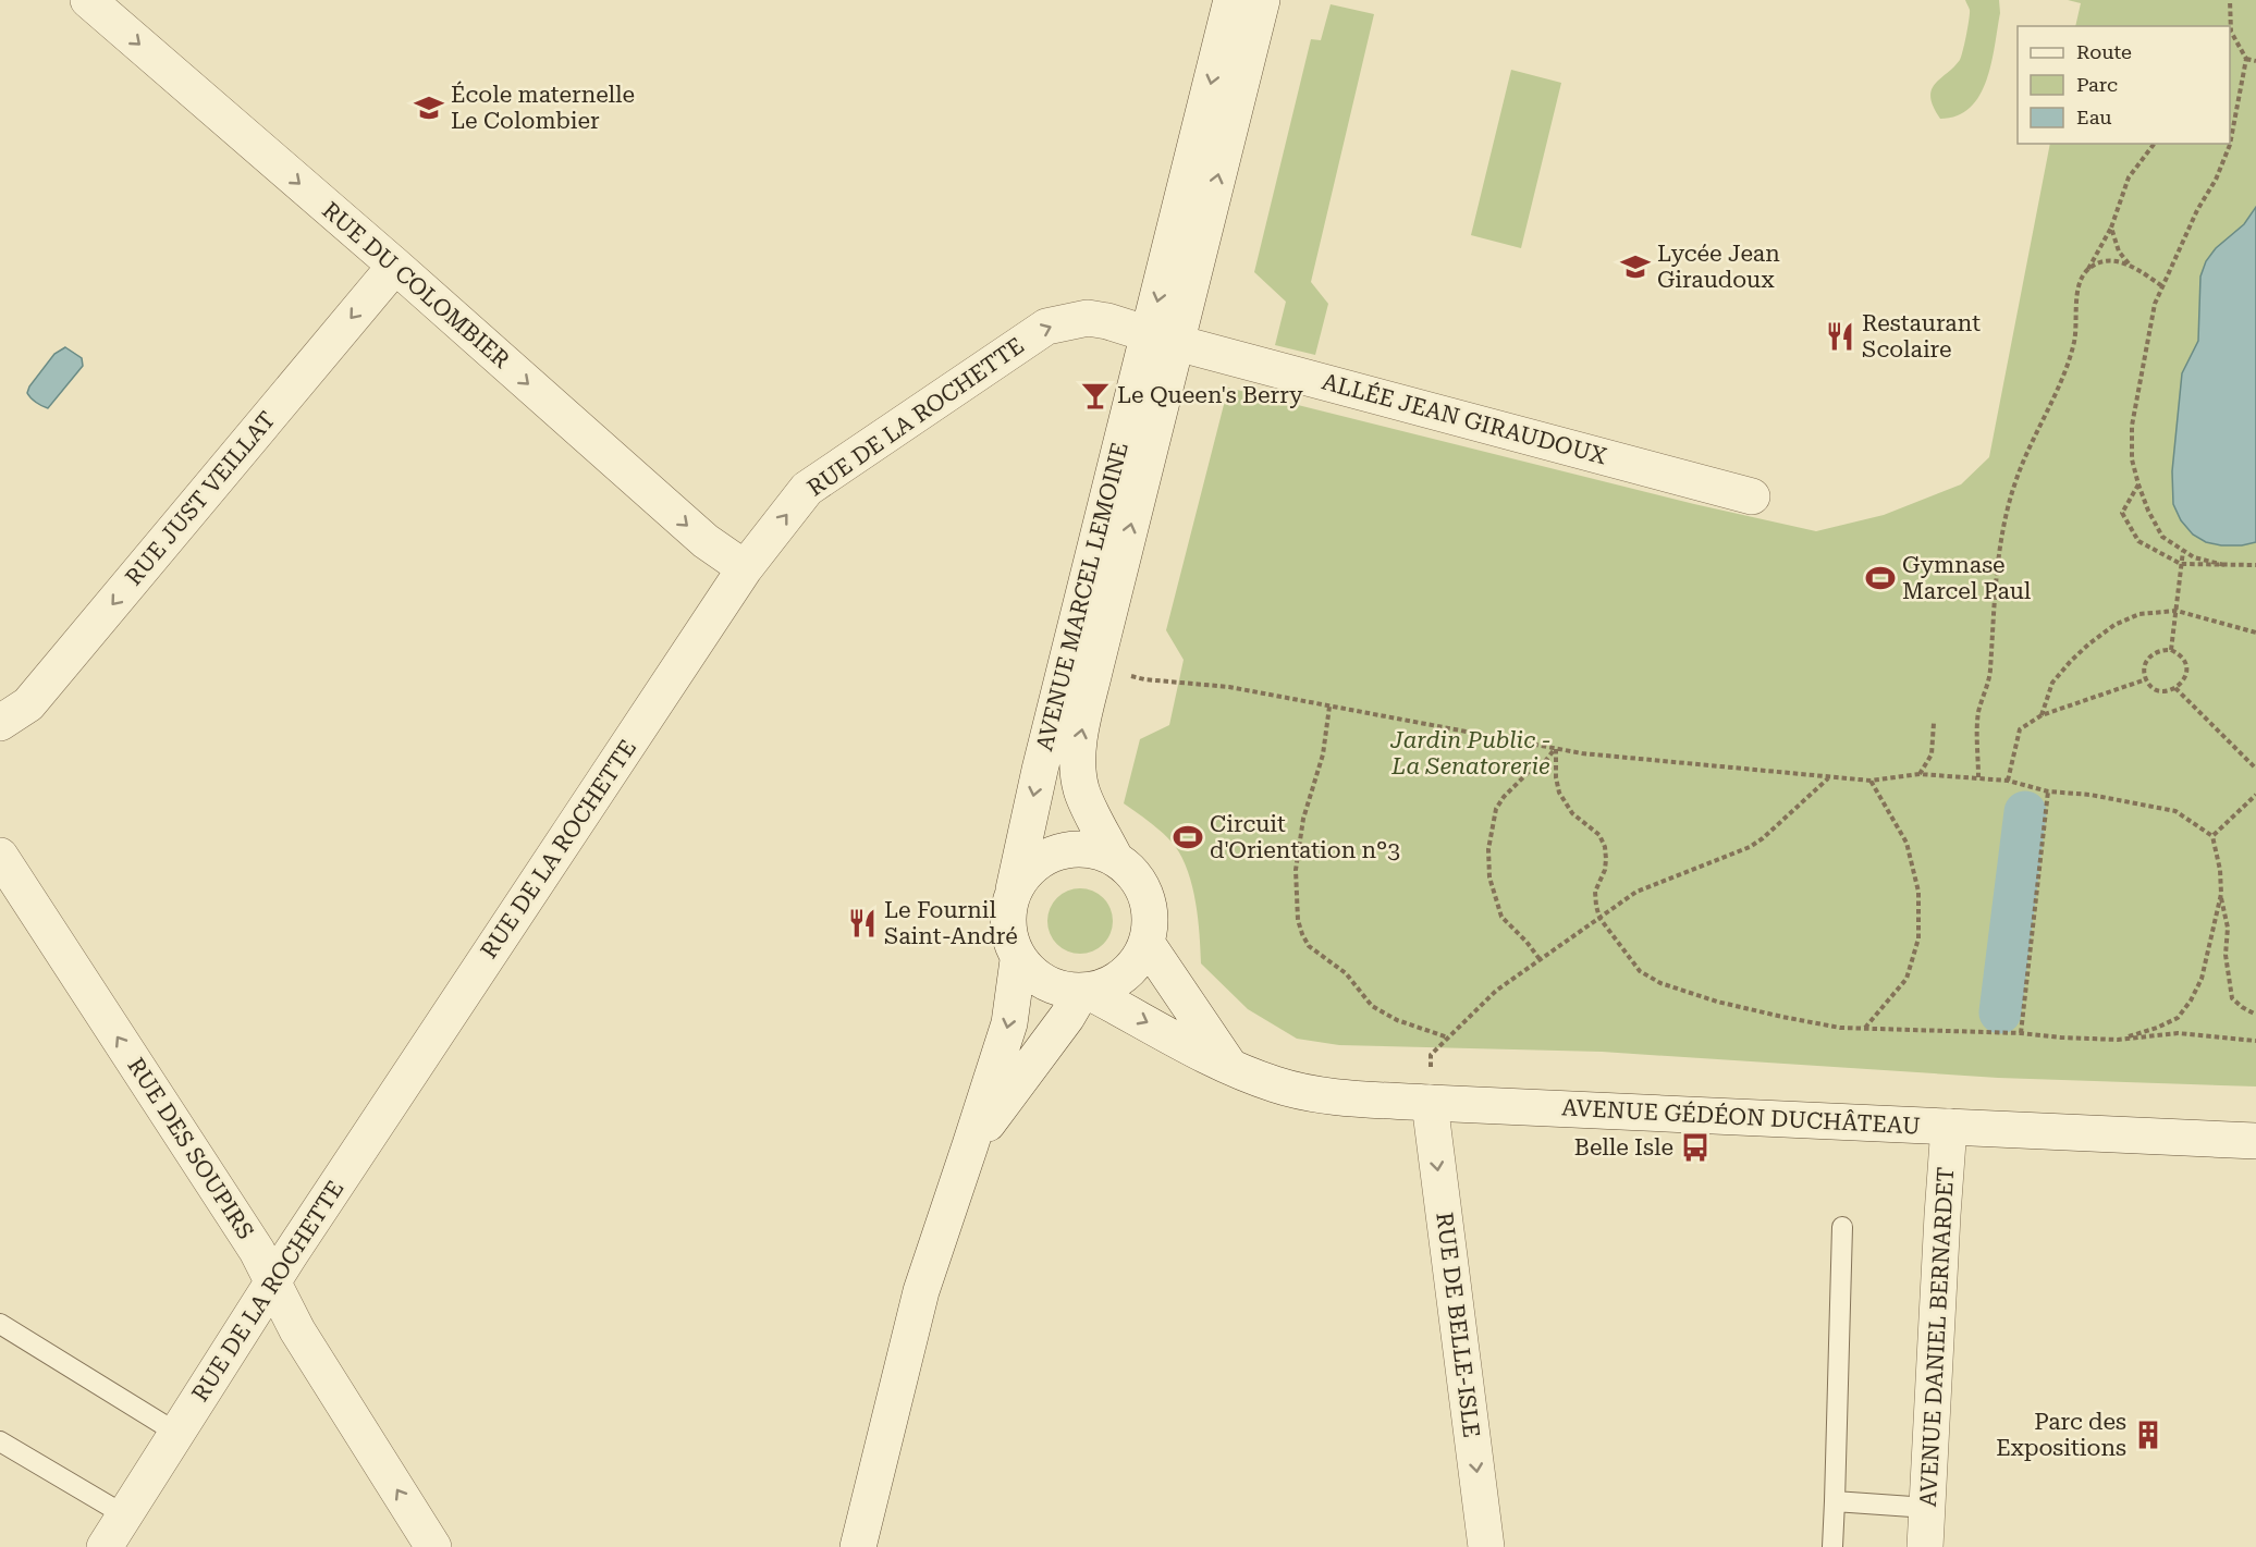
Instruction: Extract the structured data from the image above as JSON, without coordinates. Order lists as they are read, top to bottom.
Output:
{
  "streets": {
    "street": [
      "RUE DU COLOMBIER",
      "RUE DE LA ROCHETTE",
      "ALLÉE JEAN GIRAUDOUX",
      "RUE JUST VEILLAT",
      "AVENUE MARCEL LEMOINE",
      "AVENUE GÉDÉON DUCHÂTEAU",
      "RUE DES SOUPIRS",
      "RUE DE BELLE-ISLE",
      "AVENUE DANIEL BERNARDET"
    ]
  },
  "crossings": [
    ["RUE DU COLOMBIER", "RUE DE LA ROCHETTE"],
    ["RUE DU COLOMBIER", "RUE JUST VEILLAT"],
    ["RUE DE LA ROCHETTE", "ALLÉE JEAN GIRAUDOUX"],
    ["RUE DE LA ROCHETTE", "AVENUE MARCEL LEMOINE"],
    ["RUE DE LA ROCHETTE", "RUE DES SOUPIRS"],
    ["ALLÉE JEAN GIRAUDOUX", "AVENUE MARCEL LEMOINE"],
    ["AVENUE MARCEL LEMOINE", "AVENUE GÉDÉON DUCHÂTEAU"],
    ["AVENUE GÉDÉON DUCHÂTEAU", "RUE DE BELLE-ISLE"],
    ["AVENUE GÉDÉON DUCHÂTEAU", "AVENUE DANIEL BERNARDET"]
  ],
  "one_way": [
    "RUE DU COLOMBIER",
    "RUE JUST VEILLAT",
    "RUE DES SOUPIRS",
    "RUE DE BELLE-ISLE"
  ],
  "parks": ["Jardin Public - La Senatorerie"],
  "places": {
    "school or university": ["École maternelle Le Colombier", "Lycée Jean Giraudoux"],
    "restaurant": ["Restaurant Scolaire", "Le Fournil Saint-André"],
    "bar": ["Le Queen's Berry"],
    "sports": ["Gymnase Marcel Paul", "Circuit d'Orientation n°3"],
    "bus stop": ["Belle Isle"],
    "building": ["Parc des Expositions"]
  },
  "legend": ["Route", "Parc", "Eau"]
}
